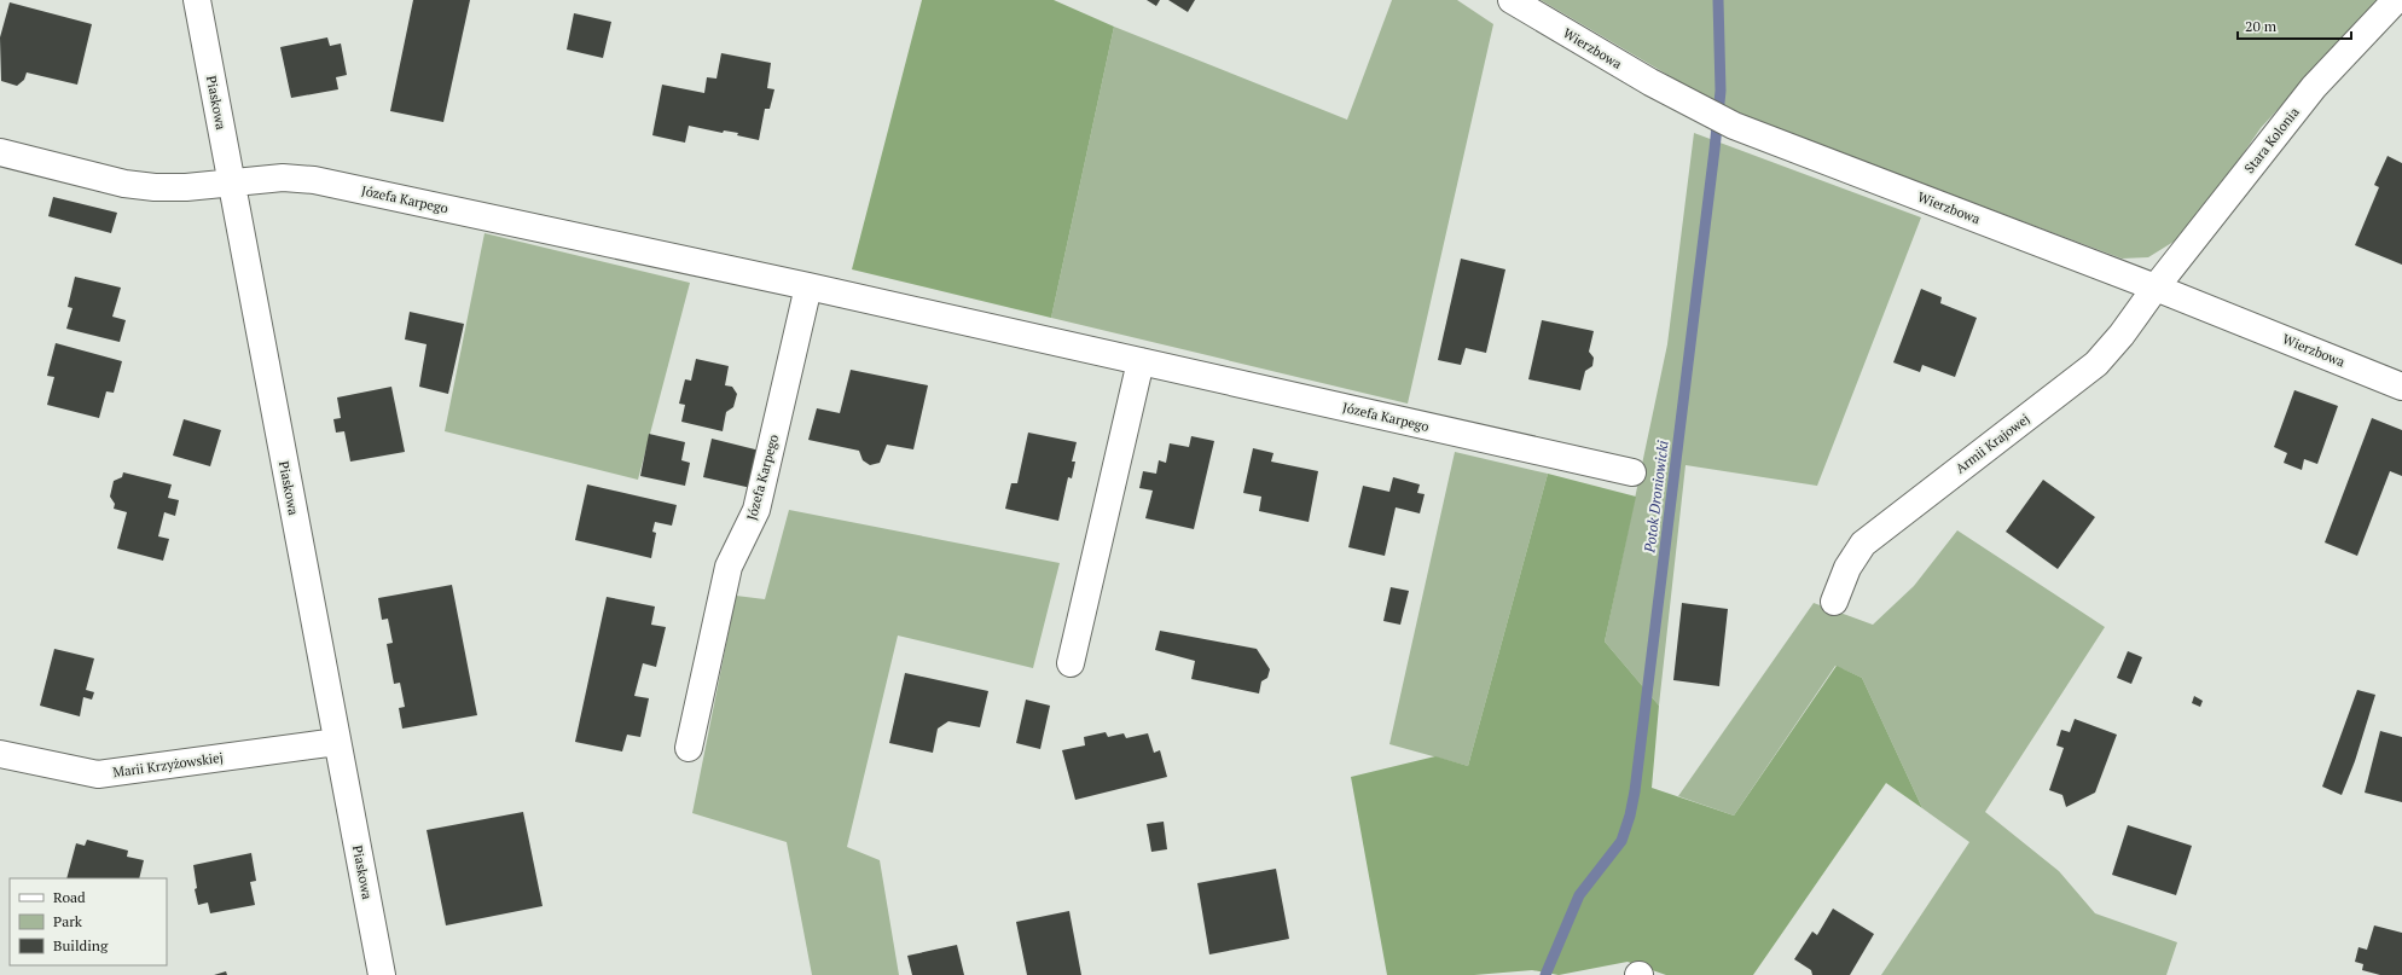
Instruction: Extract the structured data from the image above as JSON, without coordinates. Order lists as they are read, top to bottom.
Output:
{
  "streets": {
    "street": [
      "Wierzbowa",
      "Piaskowa",
      "Stara Kolonia",
      "Józefa Karpego",
      "Armii Krajowej",
      "Marii Krzyżowskiej"
    ]
  },
  "crossings": [
    ["Wierzbowa", "Stara Kolonia"],
    ["Wierzbowa", "Armii Krajowej"],
    ["Piaskowa", "Józefa Karpego"],
    ["Piaskowa", "Marii Krzyżowskiej"],
    ["Stara Kolonia", "Armii Krajowej"]
  ],
  "water": ["Potok Droniowicki"],
  "legend": ["Road", "Park", "Building"],
  "scale_bar": "20 m"
}
